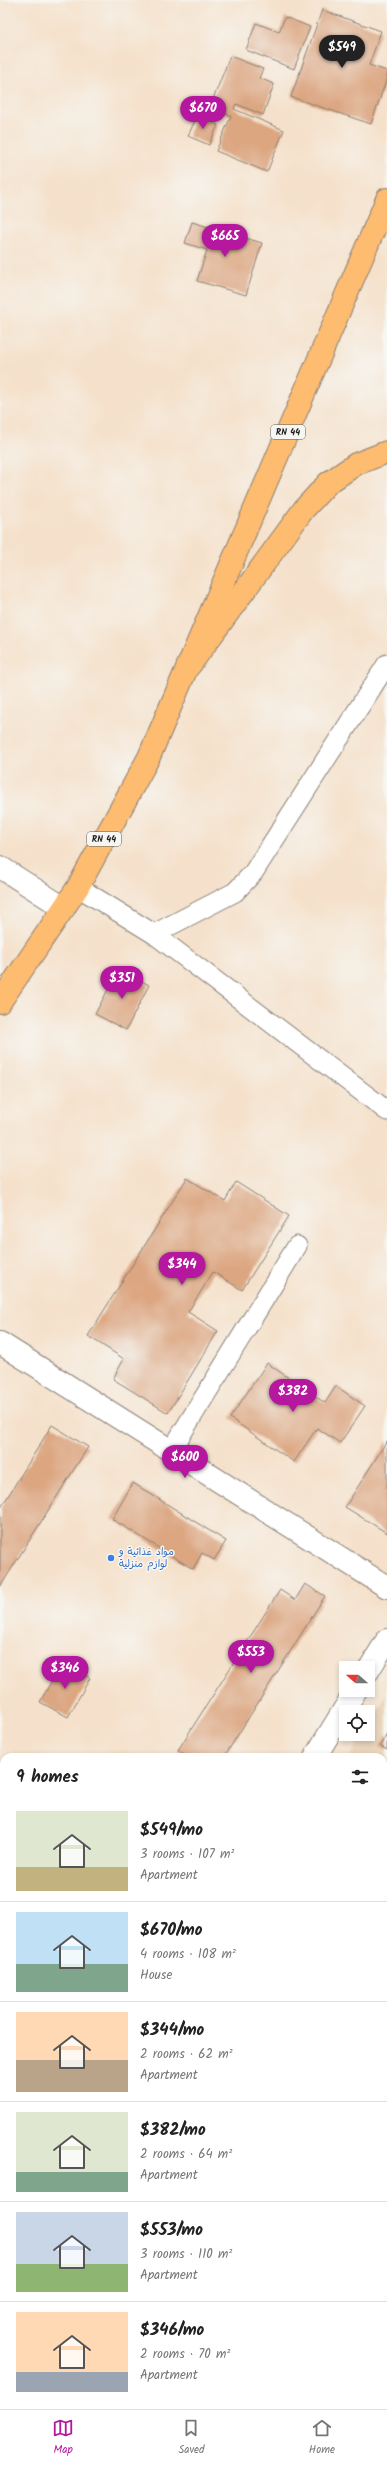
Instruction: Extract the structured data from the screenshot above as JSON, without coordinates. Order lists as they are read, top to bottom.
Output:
{
  "streets": {
    "main road": ["RN 44"]
  },
  "places": ["مواد غذائية و لوازم منزلية"],
  "north": "left",
  "page": {
    "price": [
      "$549",
      "$670",
      "$665",
      "$351",
      "$344",
      "$382",
      "$600",
      "$553",
      "$346"
    ],
    "heading": "9 homes",
    "list": [
      {
        "name": "$549/mo",
        "note": "3 rooms · 107 m² · Apartment"
      },
      {
        "name": "$670/mo",
        "note": "4 rooms · 108 m² · House"
      },
      {
        "name": "$344/mo",
        "note": "2 rooms · 62 m² · Apartment"
      },
      {
        "name": "$382/mo",
        "note": "2 rooms · 64 m² · Apartment"
      },
      {
        "name": "$553/mo",
        "note": "3 rooms · 110 m² · Apartment"
      },
      {
        "name": "$346/mo",
        "note": "2 rooms · 70 m² · Apartment"
      }
    ],
    "tabs": ["Map", "Saved", "Home"]
  }
}
